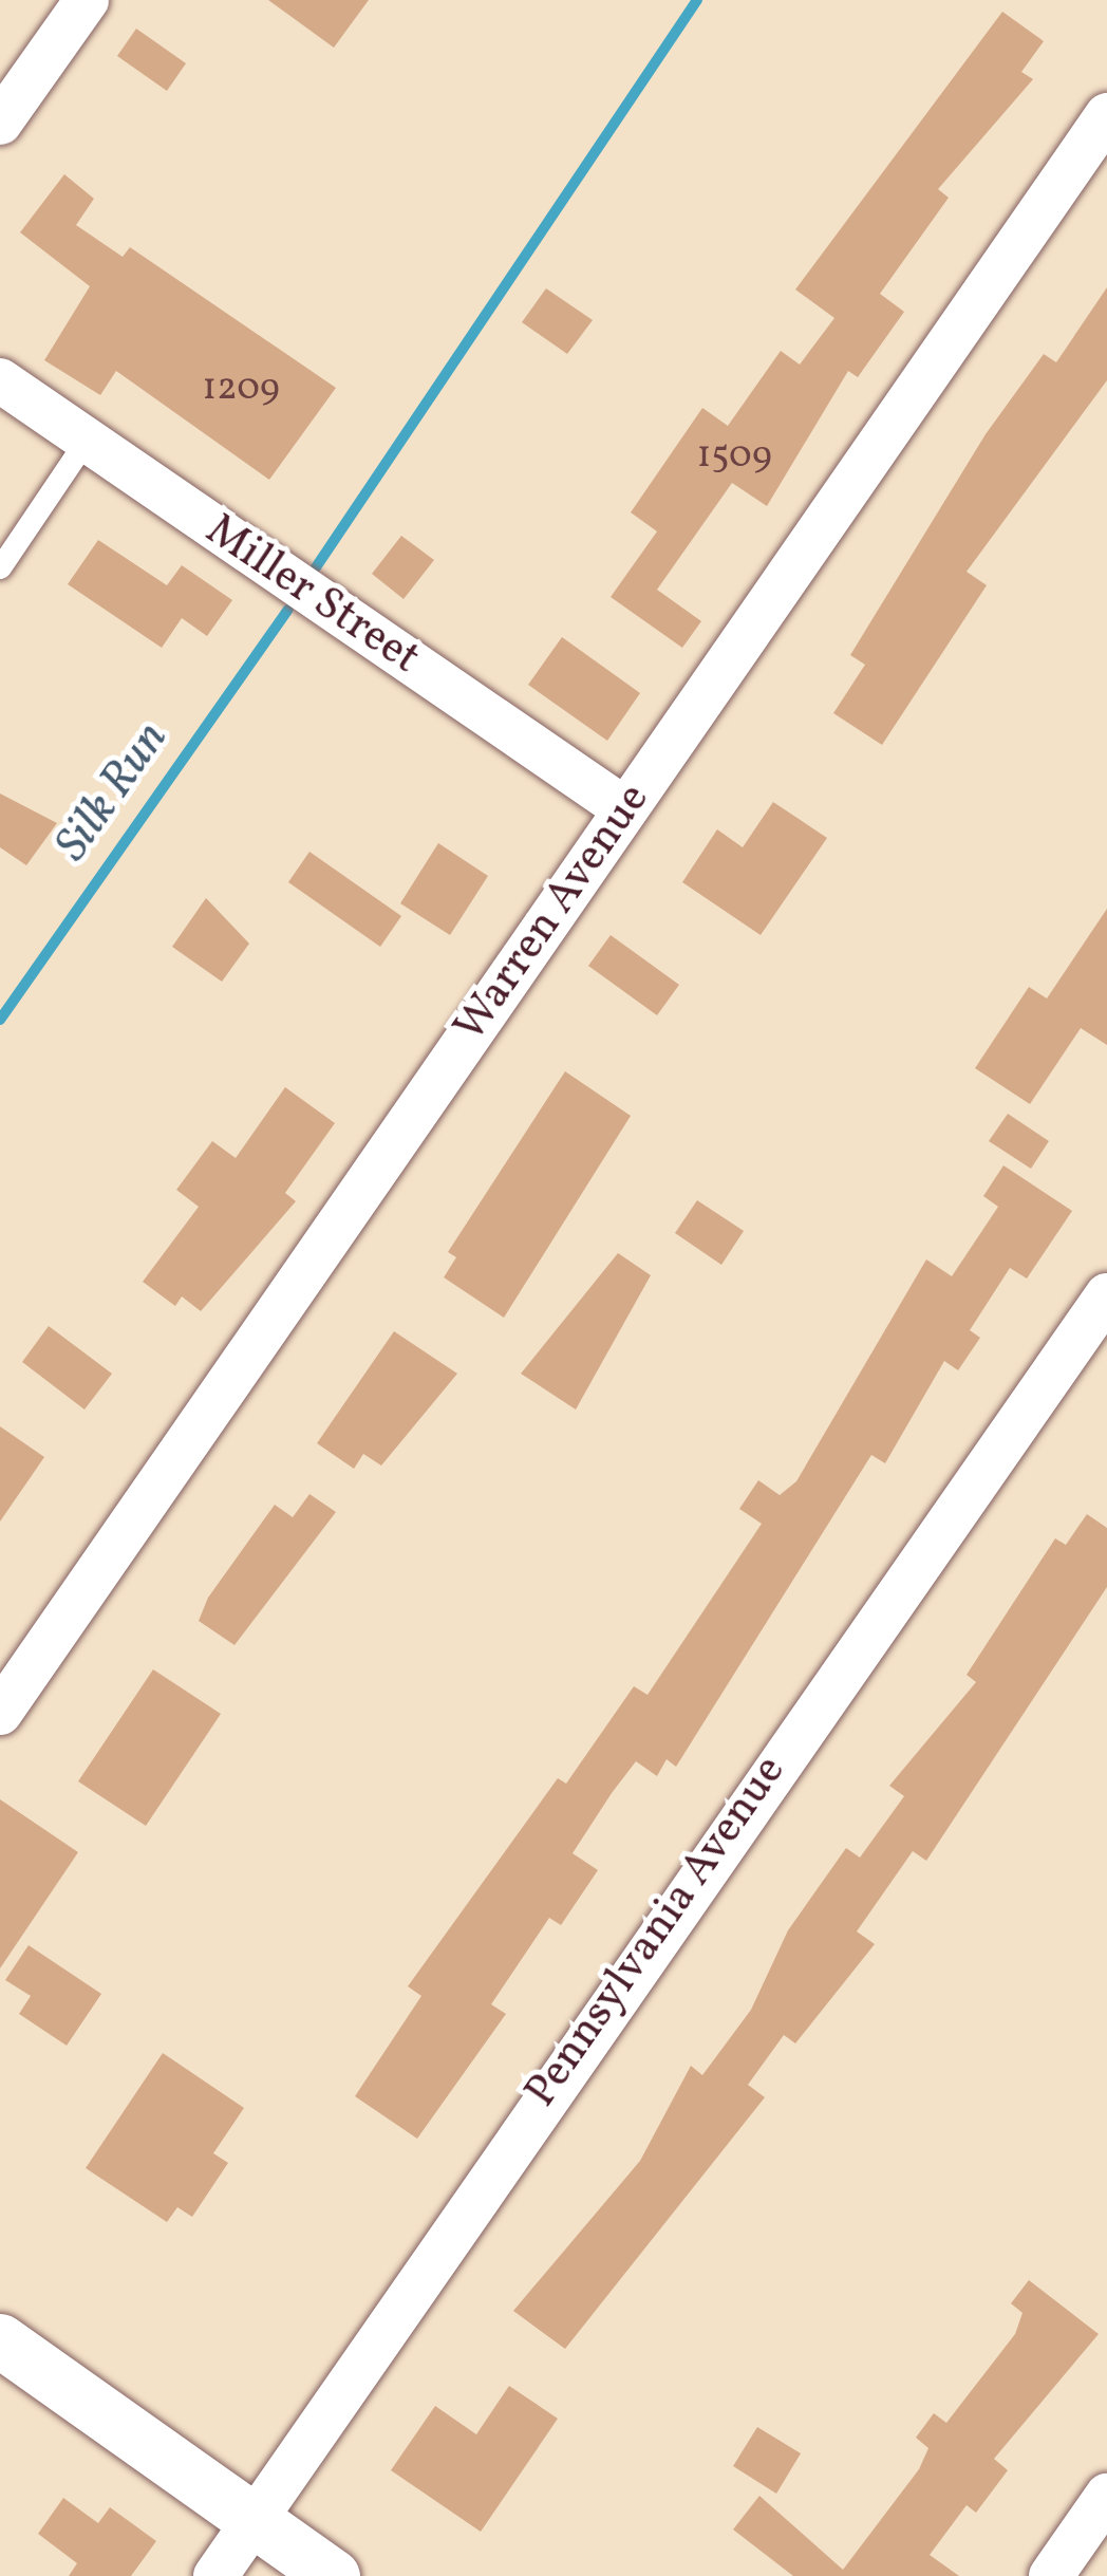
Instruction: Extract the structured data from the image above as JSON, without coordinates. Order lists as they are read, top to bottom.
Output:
{
  "streets": {
    "street": ["Miller Street", "Warren Avenue", "Pennsylvania Avenue"]
  },
  "crossings": [
    ["Miller Street", "Warren Avenue"]
  ],
  "water": ["Silk Run"],
  "house_numbers": ["1209", "1509"]
}
